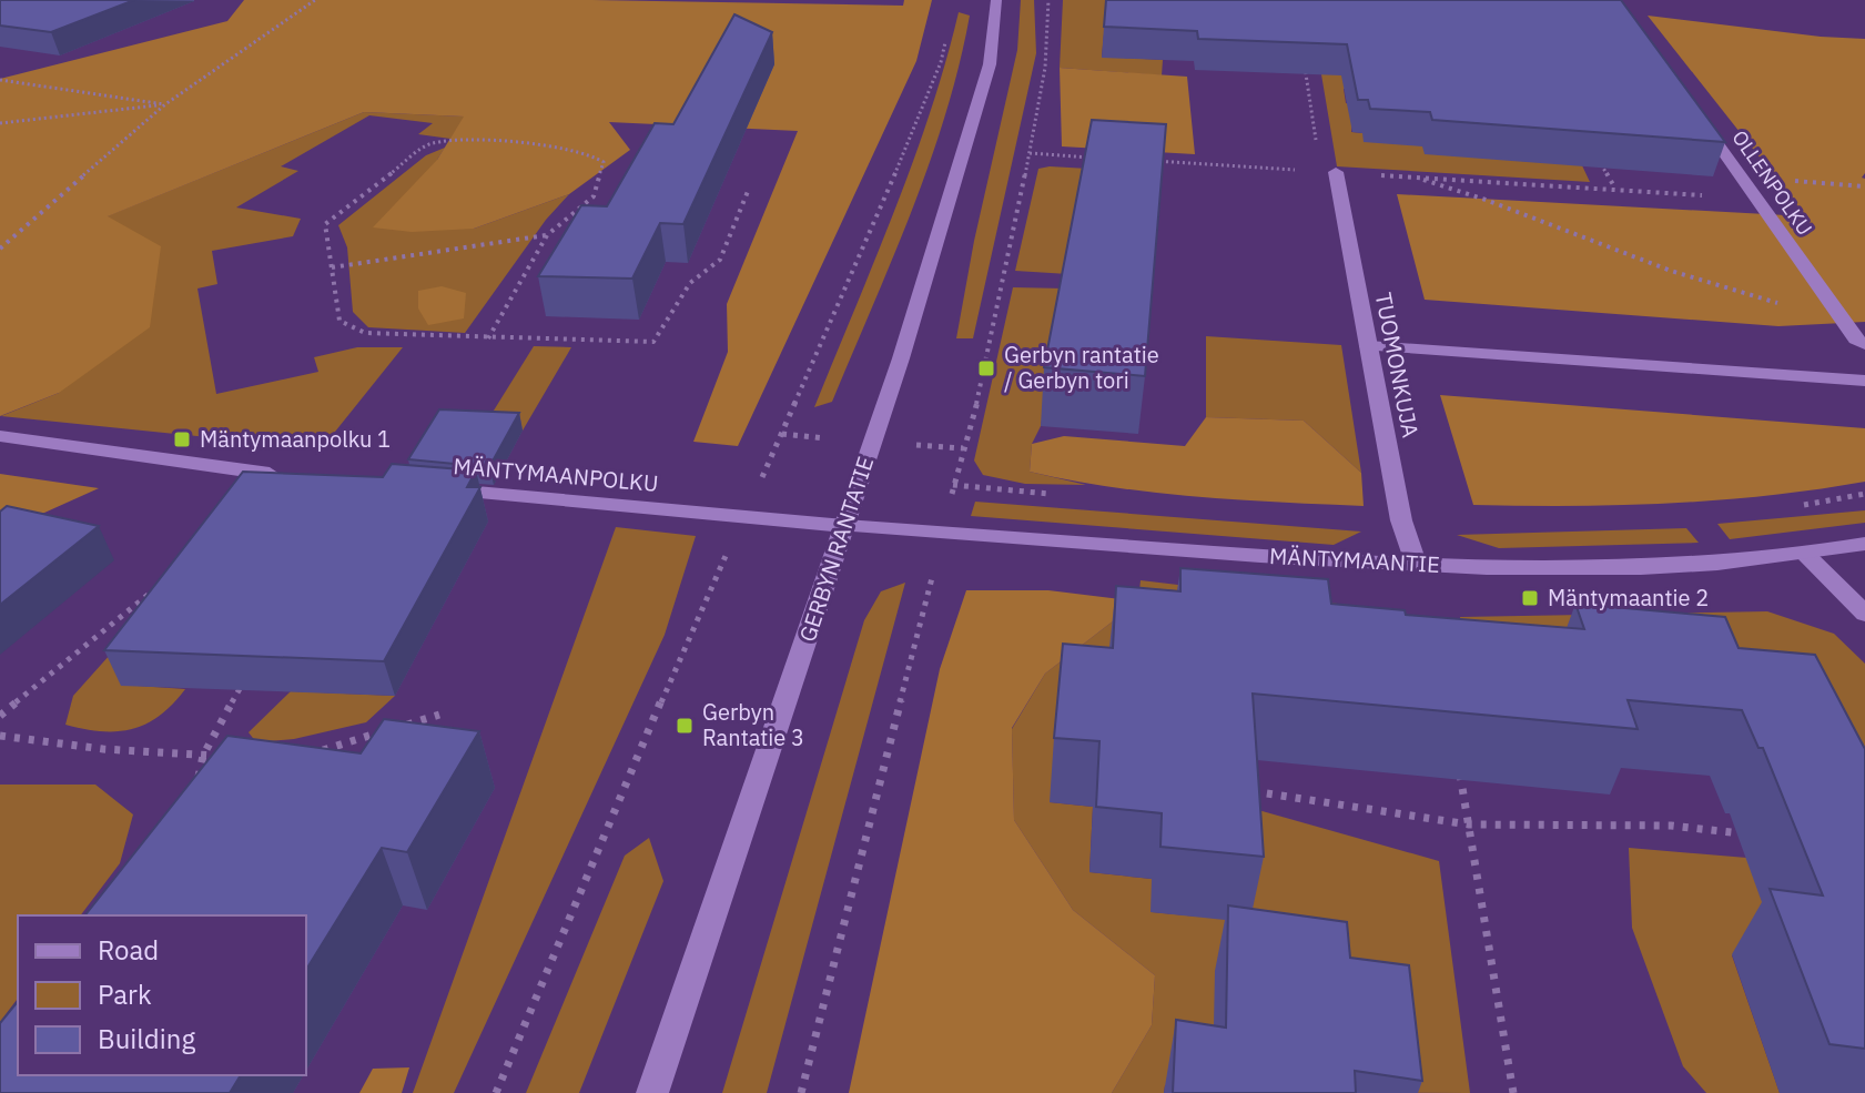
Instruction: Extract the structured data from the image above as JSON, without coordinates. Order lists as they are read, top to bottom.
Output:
{
  "streets": {
    "street": [
      "OLLENPOLKU",
      "TUOMONKUJA",
      "MÄNTYMAANPOLKU",
      "GERBYN RANTATIE",
      "MÄNTYMAANTIE"
    ]
  },
  "crossings": [
    ["TUOMONKUJA", "MÄNTYMAANTIE"],
    ["MÄNTYMAANPOLKU", "GERBYN RANTATIE"],
    ["MÄNTYMAANPOLKU", "MÄNTYMAANTIE"],
    ["GERBYN RANTATIE", "MÄNTYMAANTIE"]
  ],
  "places": {
    "transit": [
      "Gerbyn rantatie / Gerbyn tori",
      "Mäntymaanpolku 1",
      "Mäntymaantie 2",
      "Gerbyn Rantatie 3"
    ]
  },
  "legend": ["Road", "Park", "Building"]
}
